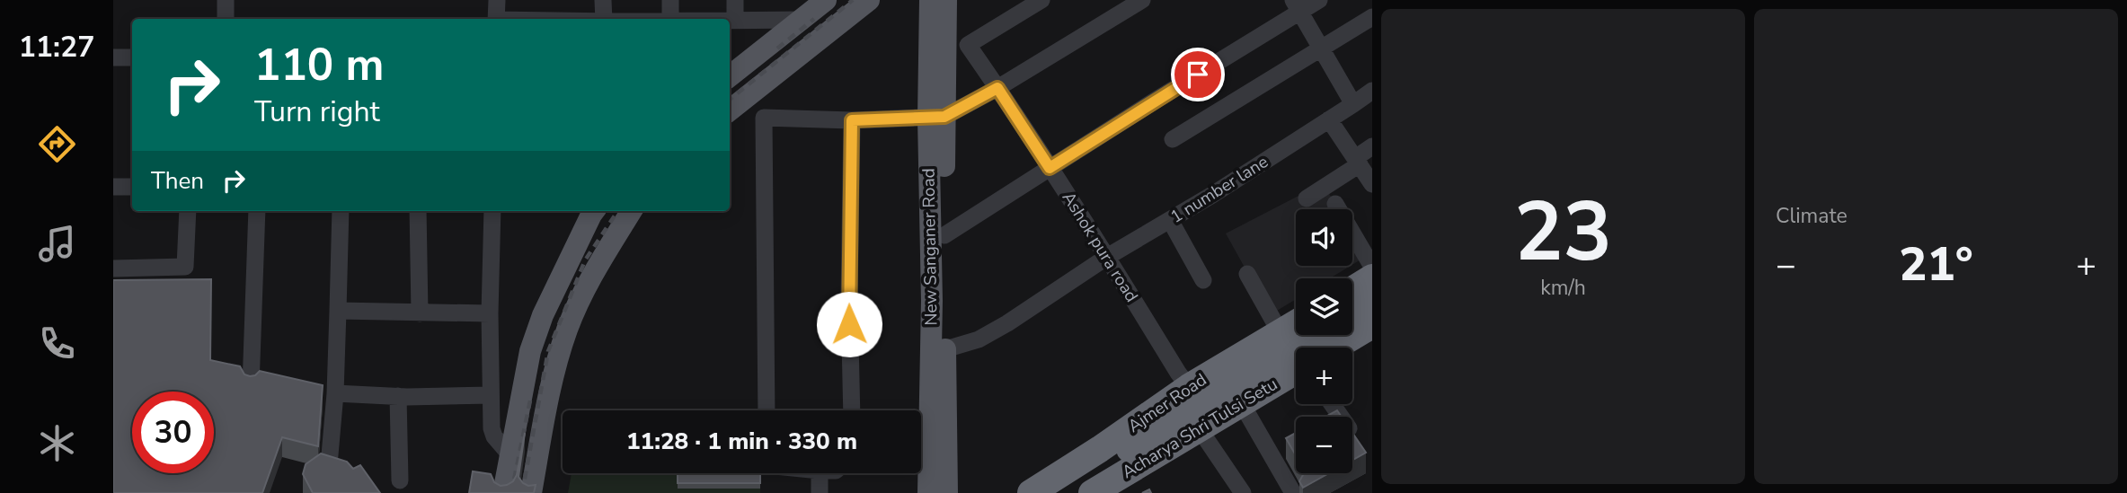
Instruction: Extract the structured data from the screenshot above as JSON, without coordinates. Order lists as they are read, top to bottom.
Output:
{
  "streets": {
    "highway": ["Ajmer Road", "Acharya Shri Tulsi Setu"],
    "main road": ["New Sanganer Road"],
    "street": ["1 number lane", "Ashok pura road"]
  },
  "crossings": [
    ["1 number lane", "New Sanganer Road"],
    ["1 number lane", "Ashok pura road"],
    ["Ashok pura road", "Ajmer Road"]
  ],
  "page": {
    "tabs": "11:27",
    "tile": [
      ["23", "km/h"],
      "Climate"
    ],
    "turn": ["110 m", "Turn right"],
    "then": "Then",
    "map_buttons": ["+", "−"],
    "heat": ["−", "21°", "+"],
    "limit": "30",
    "trip": "11:28 · 1 min · 330 m"
  }
}
